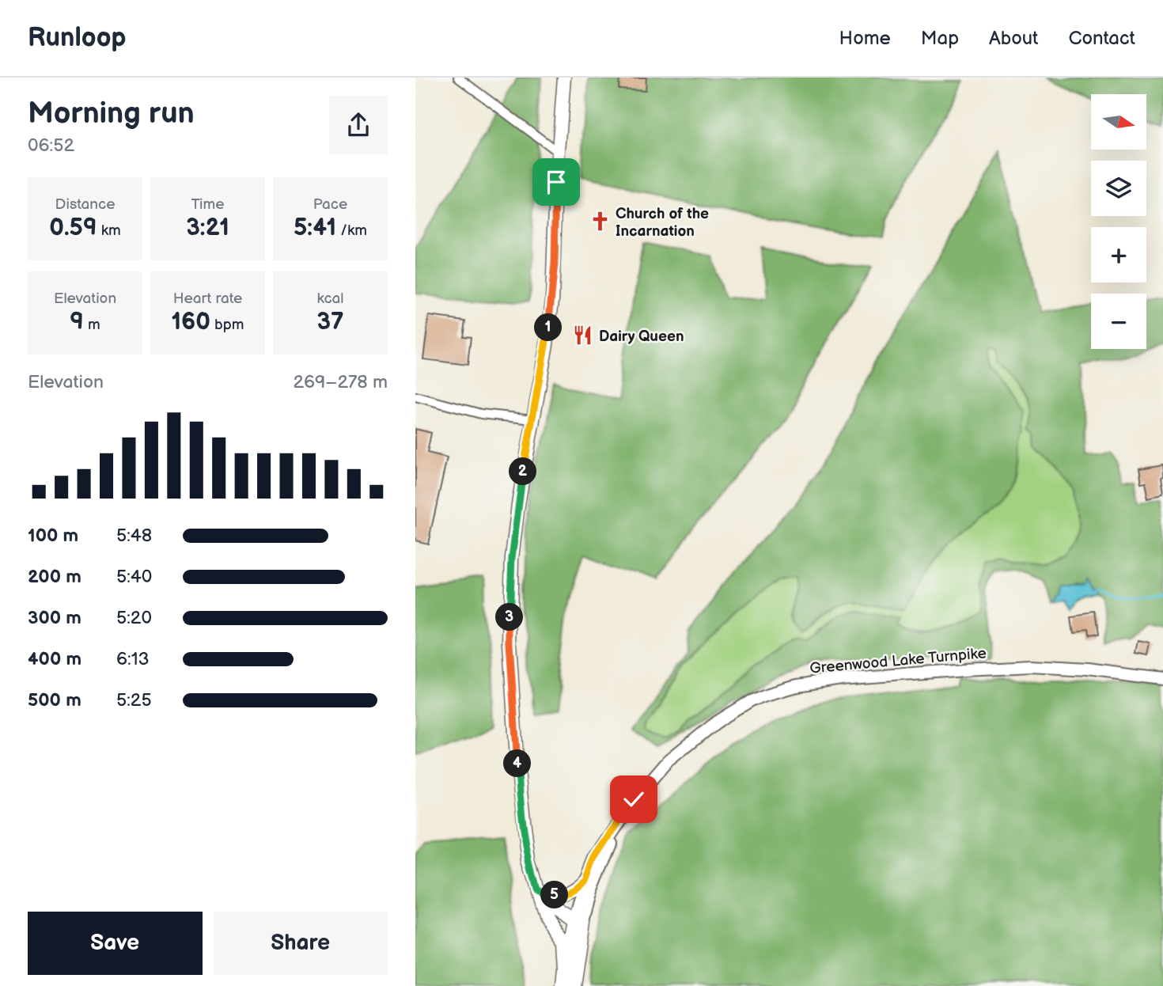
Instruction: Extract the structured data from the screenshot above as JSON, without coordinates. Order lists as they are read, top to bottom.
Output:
{
  "streets": {
    "main road": ["Greenwood Lake Turnpike"]
  },
  "places": {
    "church": ["Church of the Incarnation"],
    "restaurant": ["Dairy Queen"]
  },
  "north": "right",
  "page": {
    "header": "Runloop",
    "nav": [
      "Home",
      "Map",
      "About",
      "Contact"
    ],
    "heading": ["Morning run", "06:52"],
    "map_buttons": ["+", "−"],
    "stats": [
      ["Distance", "0.59 km"],
      ["Time", "3:21"],
      ["Pace", "5:41 /km"],
      ["Elevation", "9 m"],
      ["Heart rate", "160 bpm"],
      ["kcal", "37"]
    ],
    "pins": [
      "1",
      "2",
      "3",
      "4",
      "5"
    ],
    "chart": ["Elevation", "269–278 m"],
    "list": [
      {
        "name": "100 m",
        "note": "5:48"
      },
      {
        "name": "200 m",
        "note": "5:40"
      },
      {
        "name": "300 m",
        "note": "5:20"
      },
      {
        "name": "400 m",
        "note": "6:13"
      },
      {
        "name": "500 m",
        "note": "5:25"
      }
    ],
    "buttons": ["Save", "Share"]
  }
}
